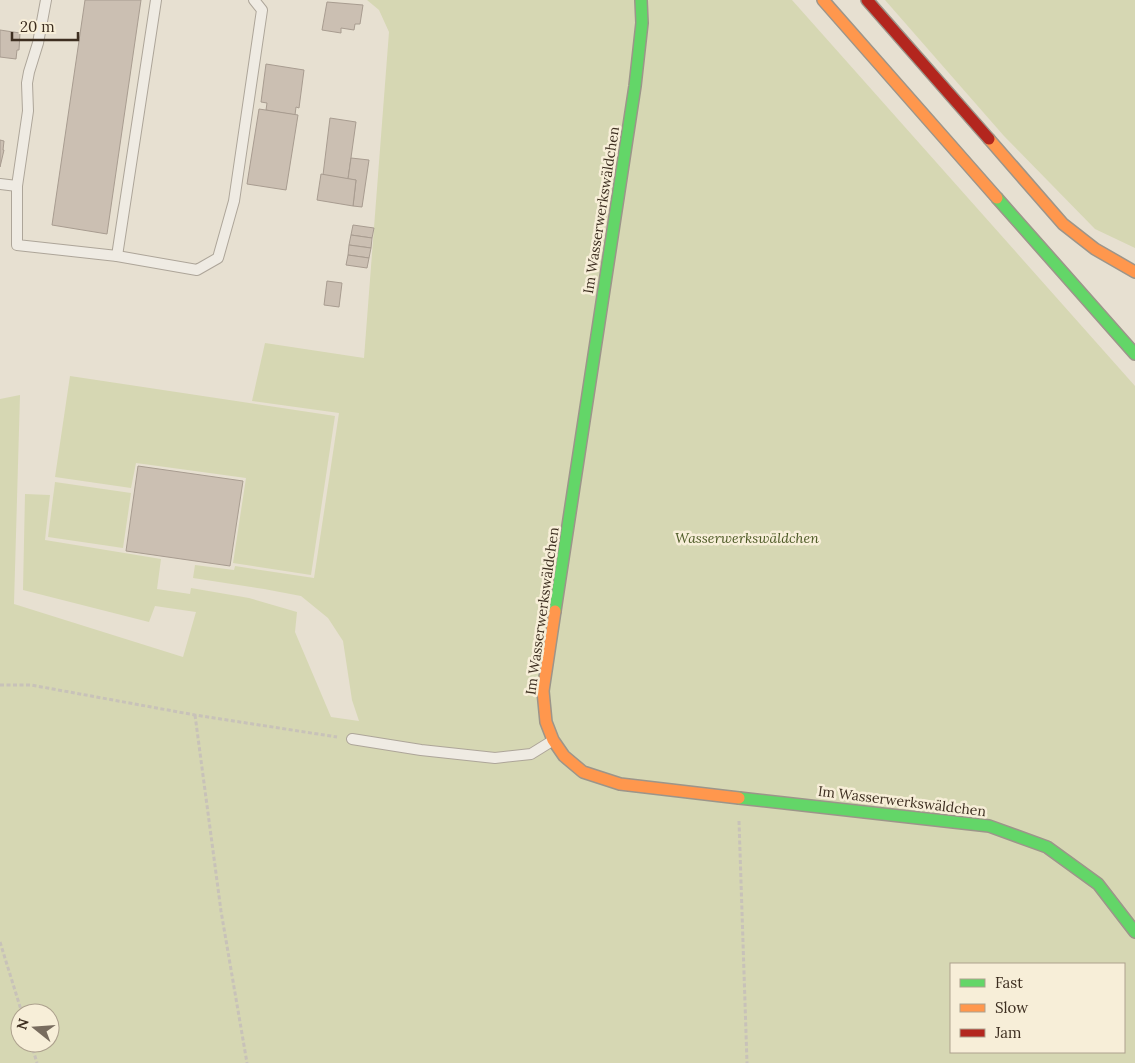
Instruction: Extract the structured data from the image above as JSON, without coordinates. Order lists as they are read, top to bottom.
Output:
{
  "streets": {
    "main road": ["Im Wasserwerkswäldchen"]
  },
  "parks": ["Wasserwerkswäldchen"],
  "legend": ["Fast", "Slow", "Jam"],
  "scale_bar": "20 m",
  "north": "left"
}
